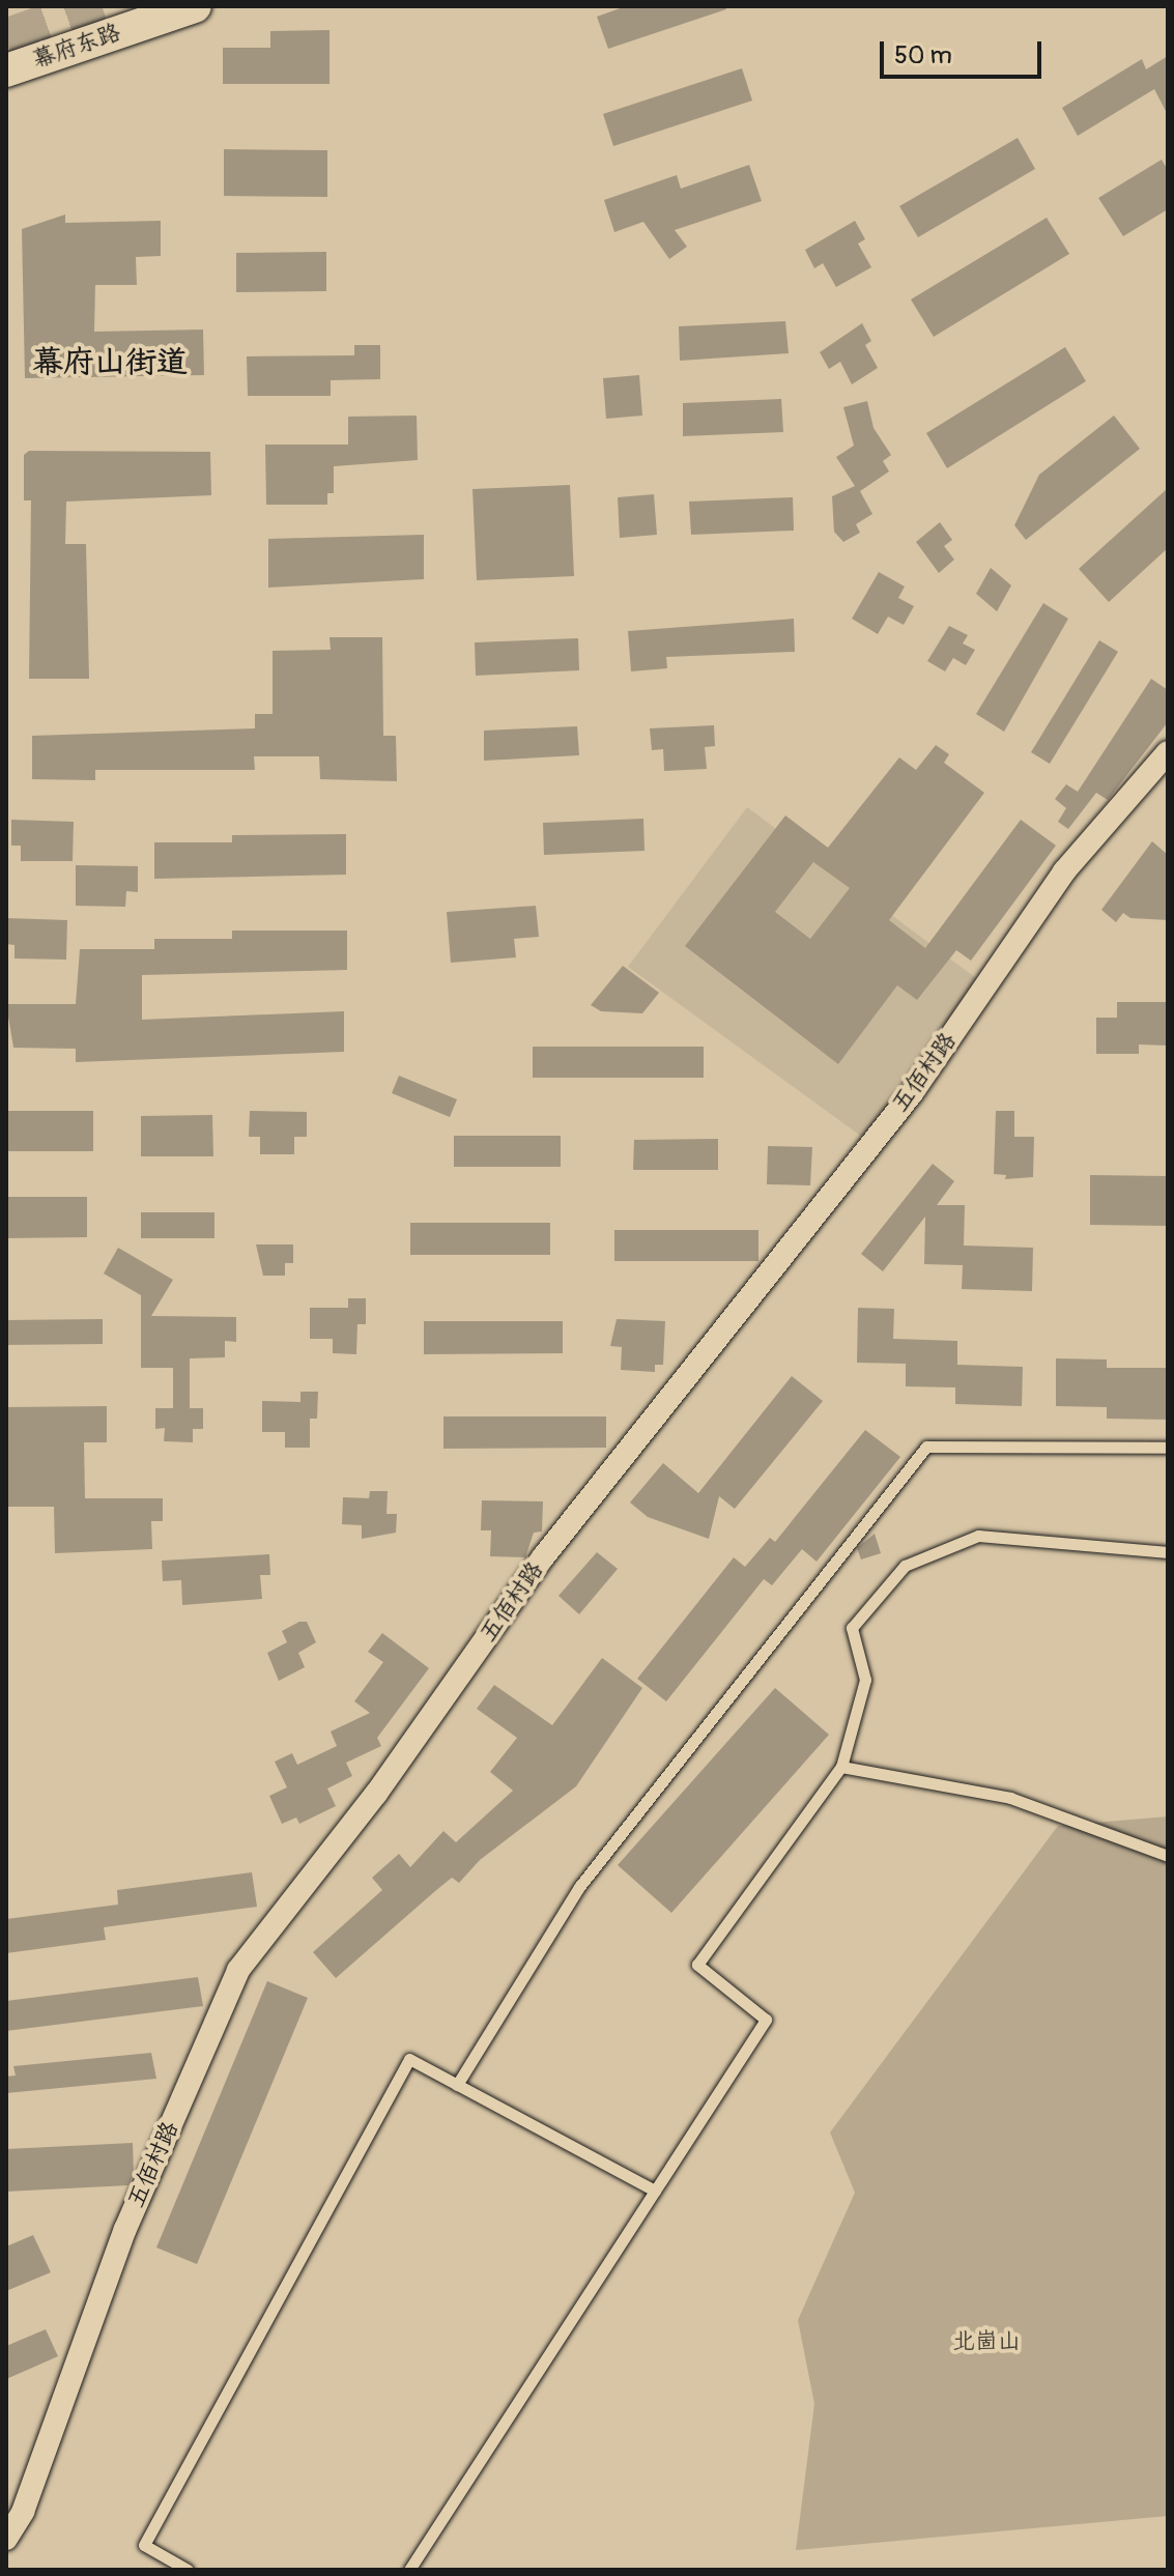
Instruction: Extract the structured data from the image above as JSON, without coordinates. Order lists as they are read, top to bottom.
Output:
{
  "streets": {
    "main road": ["幕府东路"],
    "street": ["五佰村路"]
  },
  "districts": ["幕府山街道"],
  "parks": ["北崮山"],
  "scale_bar": "50 m"
}
